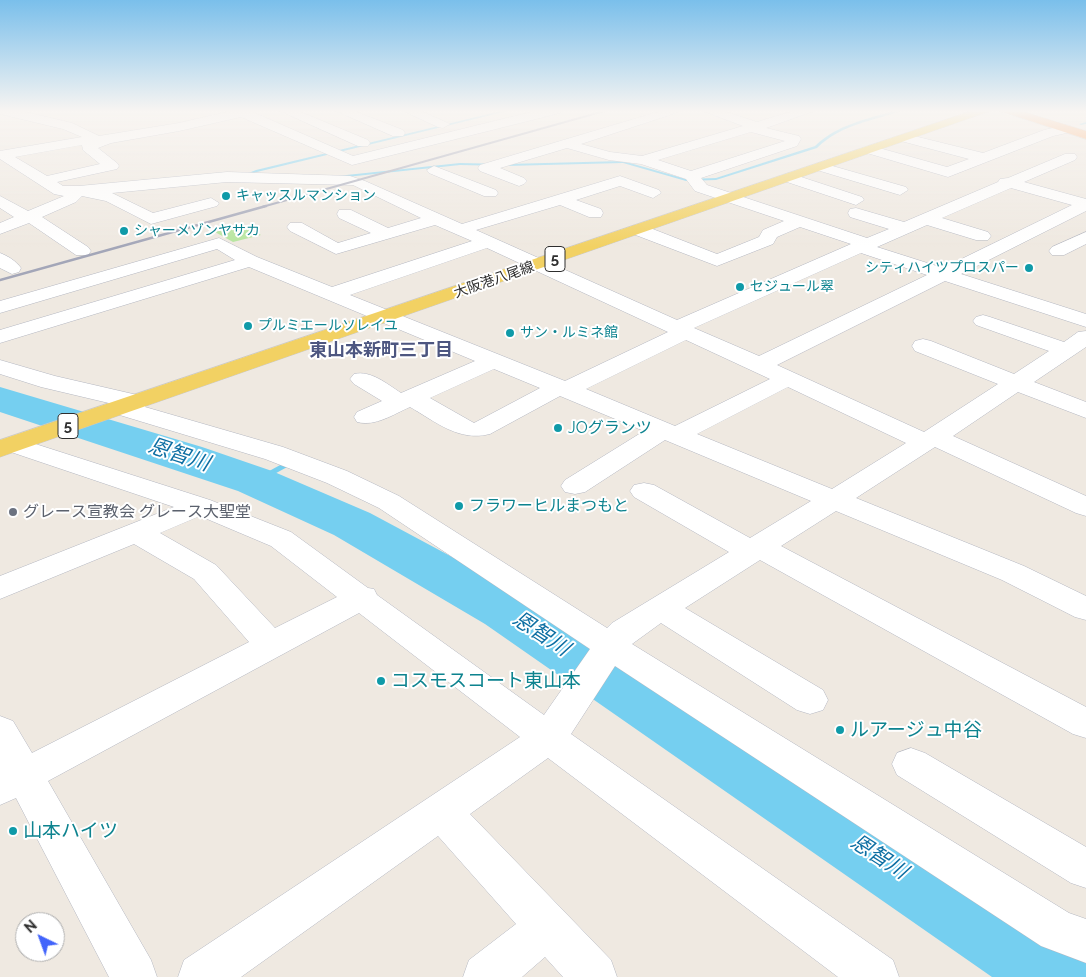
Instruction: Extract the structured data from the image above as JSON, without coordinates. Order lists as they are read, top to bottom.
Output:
{
  "streets": {
    "main road": ["5", "大阪港八尾線"]
  },
  "districts": ["東山本新町三丁目"],
  "water": ["恩智川"],
  "places": [
    "キャッスルマンション",
    "シャーメゾンヤサカ",
    "シティハイツプロスパー",
    "セジュール翠",
    "プルミエールソレイユ",
    "サン・ルミネ館",
    "JOグランツ",
    "フラワーヒルまつもと",
    "グレース宣教会 グレース大聖堂",
    "コスモスコート東山本",
    "ルアージュ中谷",
    "山本ハイツ"
  ],
  "north": "top left"
}
